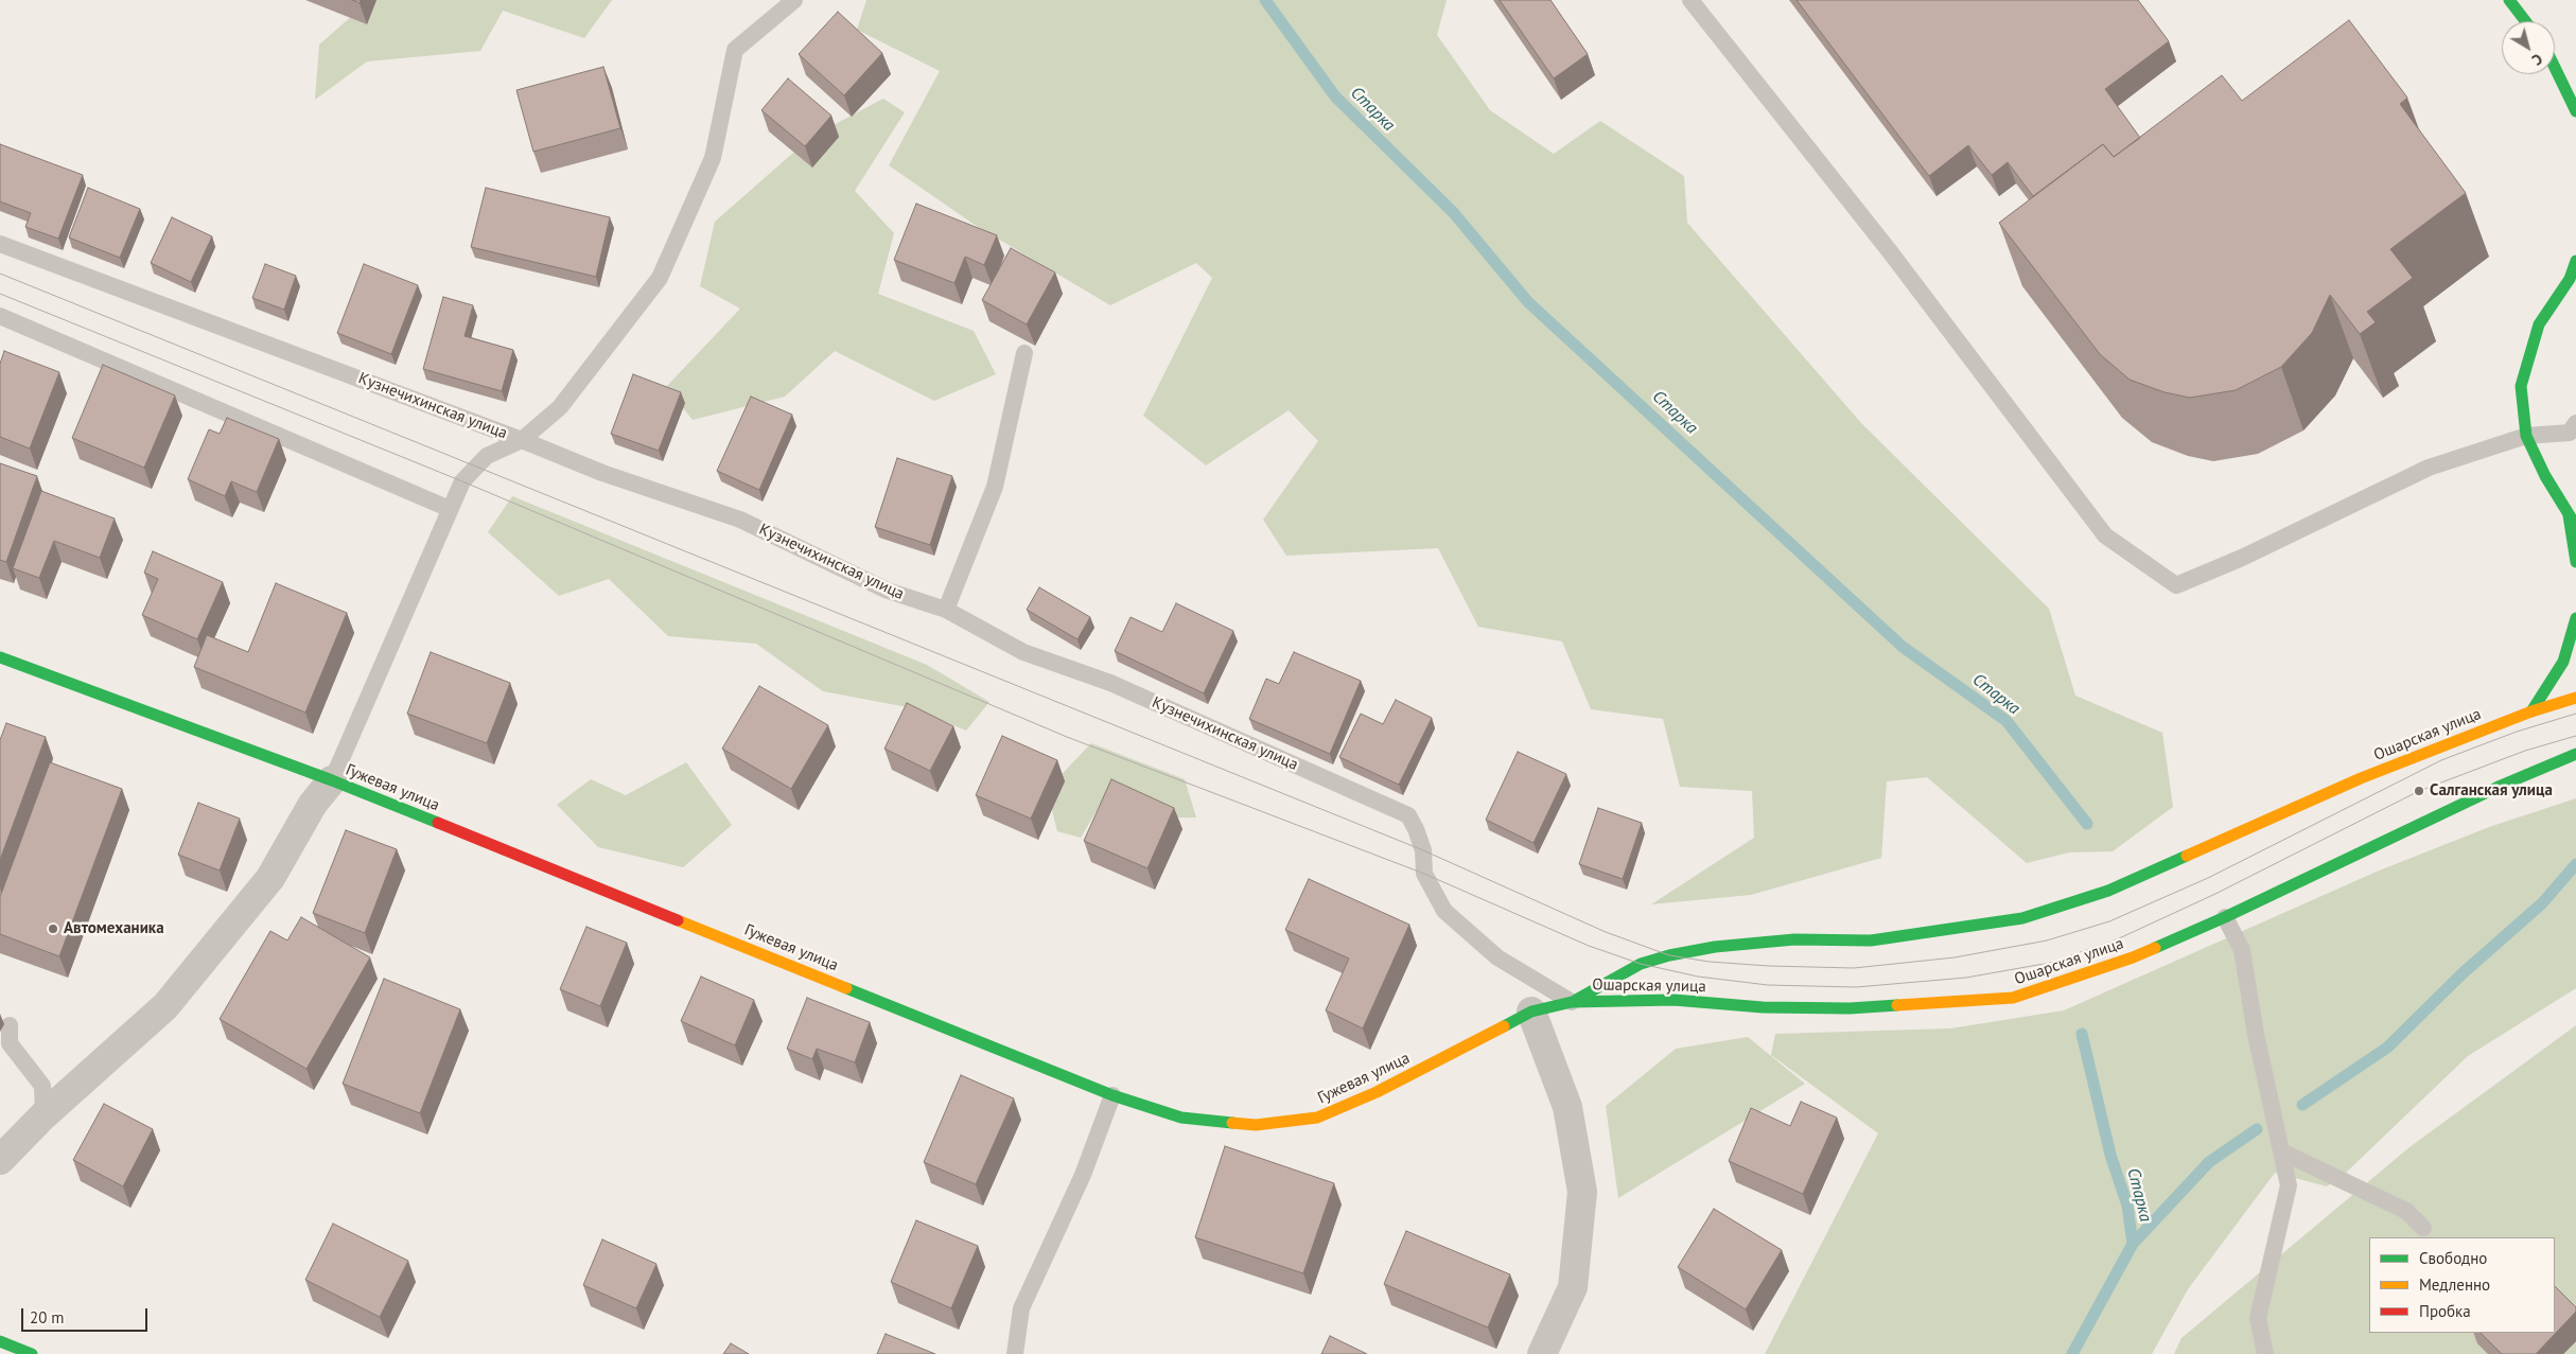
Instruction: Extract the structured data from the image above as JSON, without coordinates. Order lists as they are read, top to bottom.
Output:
{
  "streets": {
    "street": ["Ошарская улица", "Гужевая улица"],
    "lane": ["Кузнечихинская улица"]
  },
  "crossings": [
    ["Кузнечихинская улица", "Ошарская улица"],
    ["Кузнечихинская улица", "Гужевая улица"],
    ["Ошарская улица", "Гужевая улица"]
  ],
  "water": ["Старка"],
  "places": ["Салганская улица", "Автомеханика"],
  "legend": ["Свободно", "Медленно", "Пробка"],
  "scale_bar": "20 m",
  "north": "bottom right"
}
